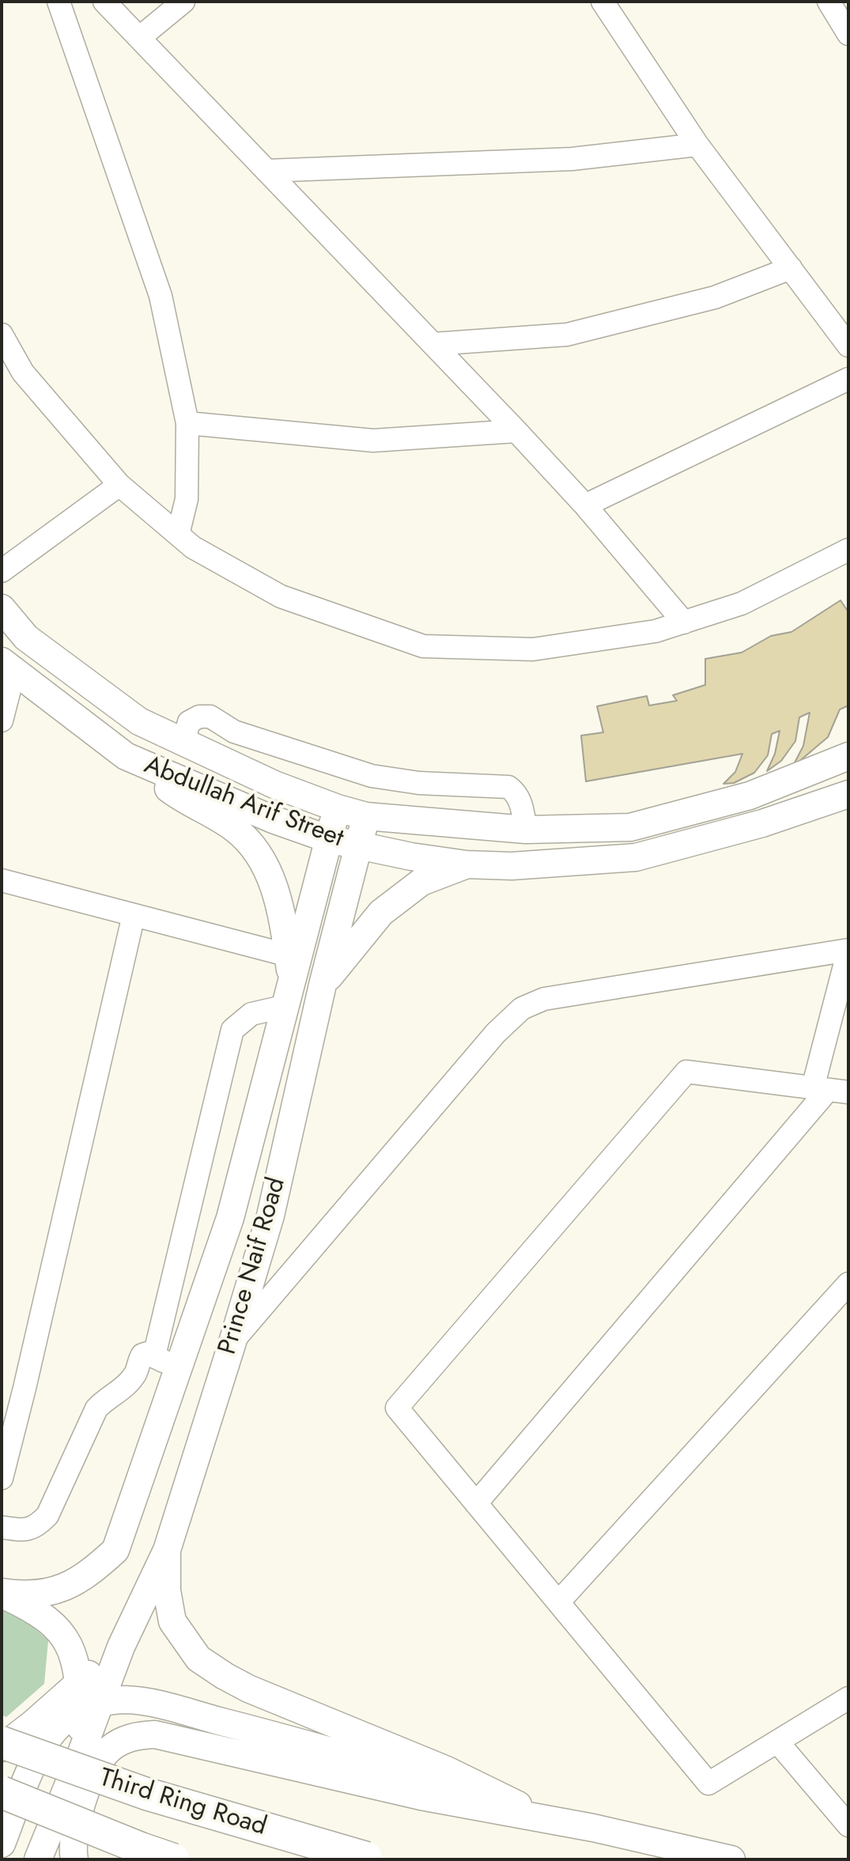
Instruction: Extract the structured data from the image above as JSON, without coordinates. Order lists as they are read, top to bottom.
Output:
{
  "streets": {
    "highway": ["Third Ring Road"],
    "main road": ["Abdullah Arif Street", "Prince Naif Road"]
  },
  "crossings": [
    ["Abdullah Arif Street", "Prince Naif Road"]
  ]
}
